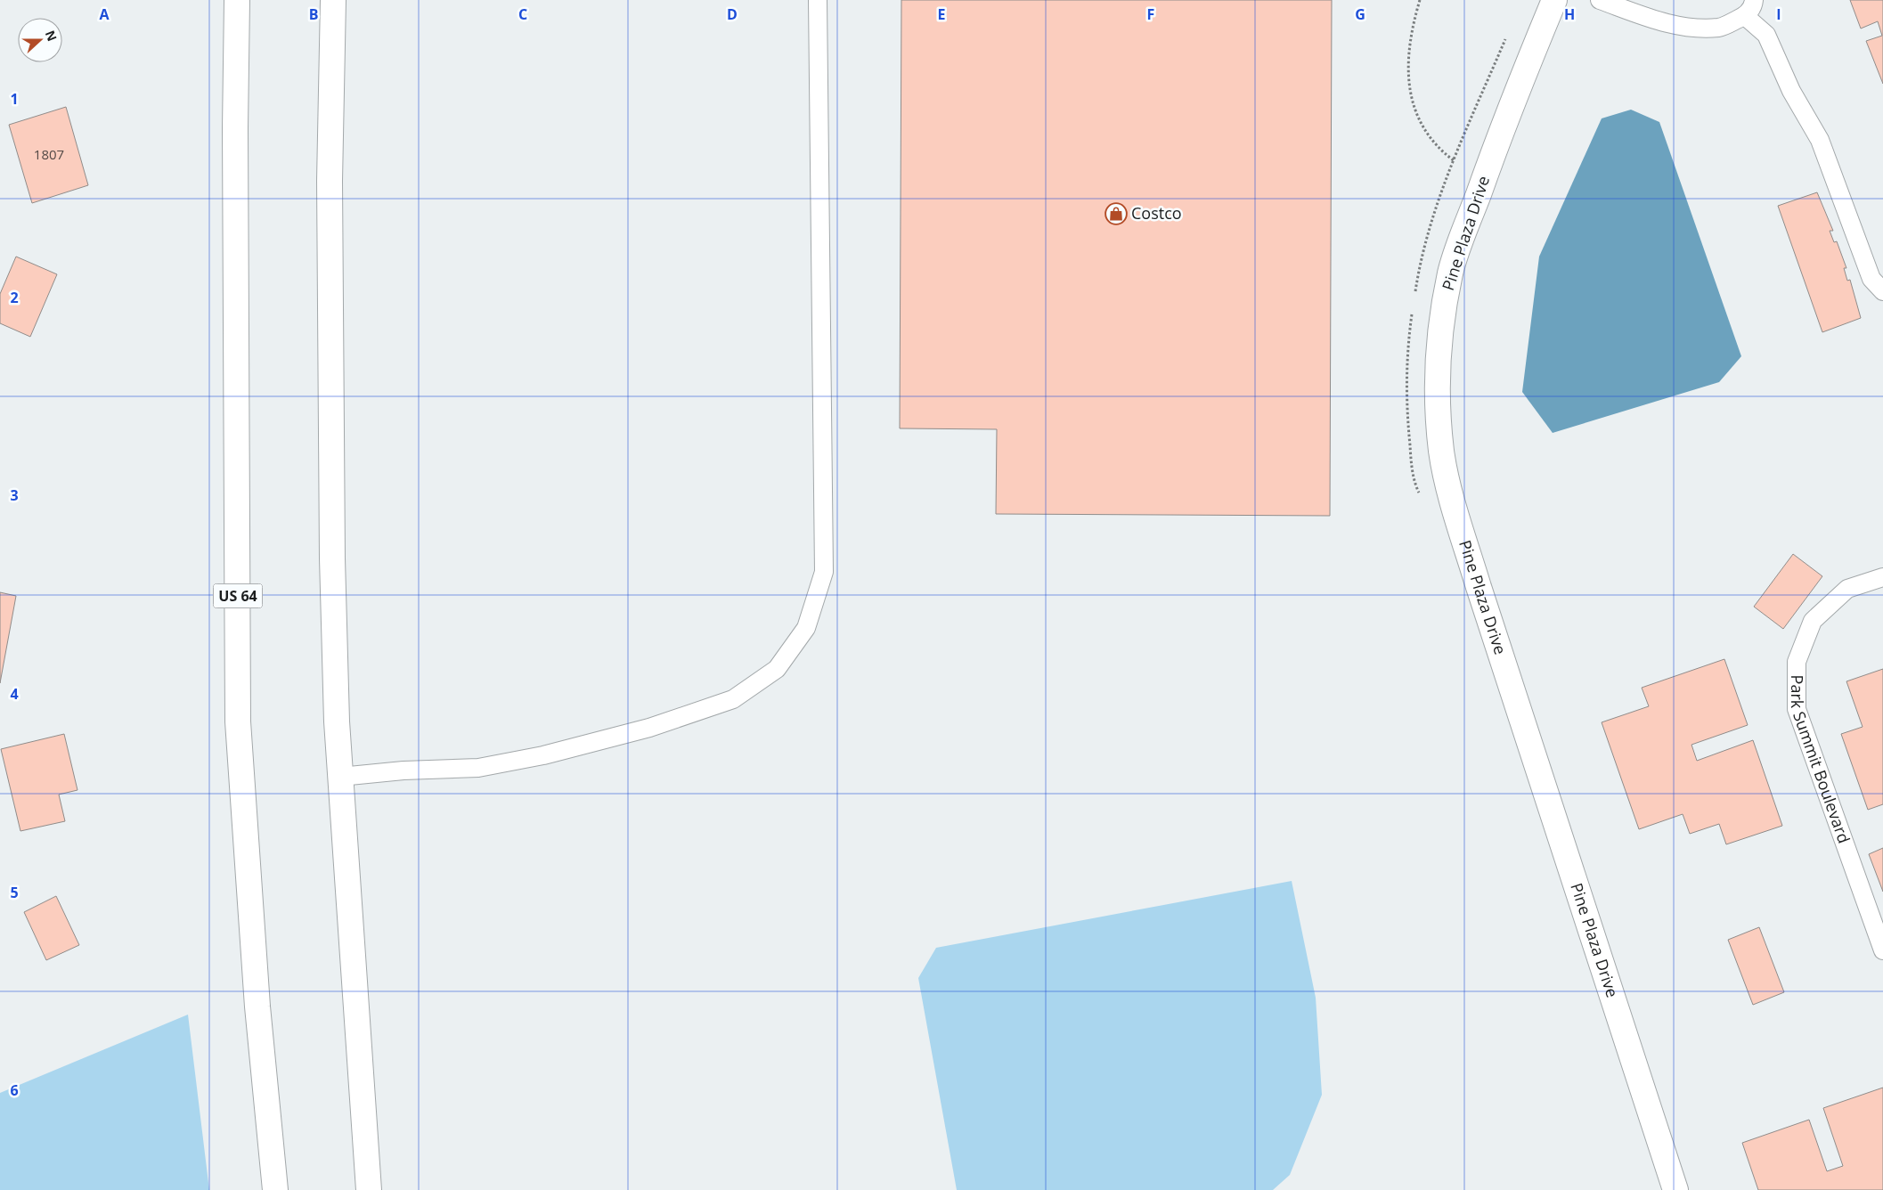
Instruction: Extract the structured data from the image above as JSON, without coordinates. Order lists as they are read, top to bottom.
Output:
{
  "streets": {
    "main road": ["Pine Plaza Drive", "US 64"],
    "lane": ["Park Summit Boulevard"]
  },
  "places": {
    "shop": ["Costco"]
  },
  "house_numbers": ["1807"],
  "north": "right",
  "grid": {
    "columns": [
      "A",
      "B",
      "C",
      "D",
      "E",
      "F",
      "G",
      "H",
      "I"
    ],
    "rows": [
      "1",
      "2",
      "3",
      "4",
      "5",
      "6"
    ]
  }
}
